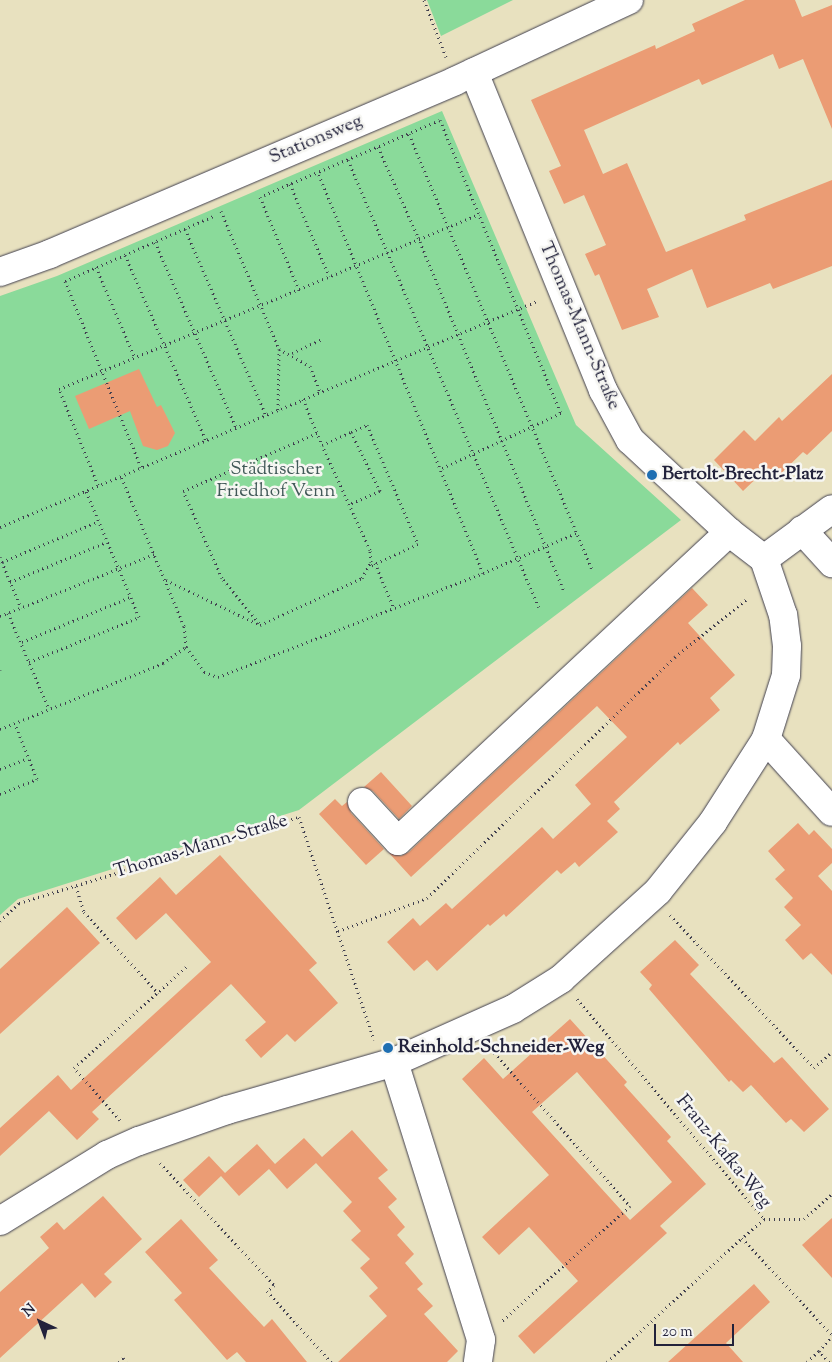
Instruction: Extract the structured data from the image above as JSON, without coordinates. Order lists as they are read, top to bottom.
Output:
{
  "streets": {
    "street": ["Stationsweg", "Thomas-Mann-Straße"],
    "path": ["Franz-Kafka-Weg"]
  },
  "crossings": [
    ["Stationsweg", "Thomas-Mann-Straße"]
  ],
  "parks": ["Städtischer Friedhof Venn"],
  "places": ["Bertolt-Brecht-Platz", "Reinhold-Schneider-Weg"],
  "scale_bar": "20 m",
  "north": "top left"
}
